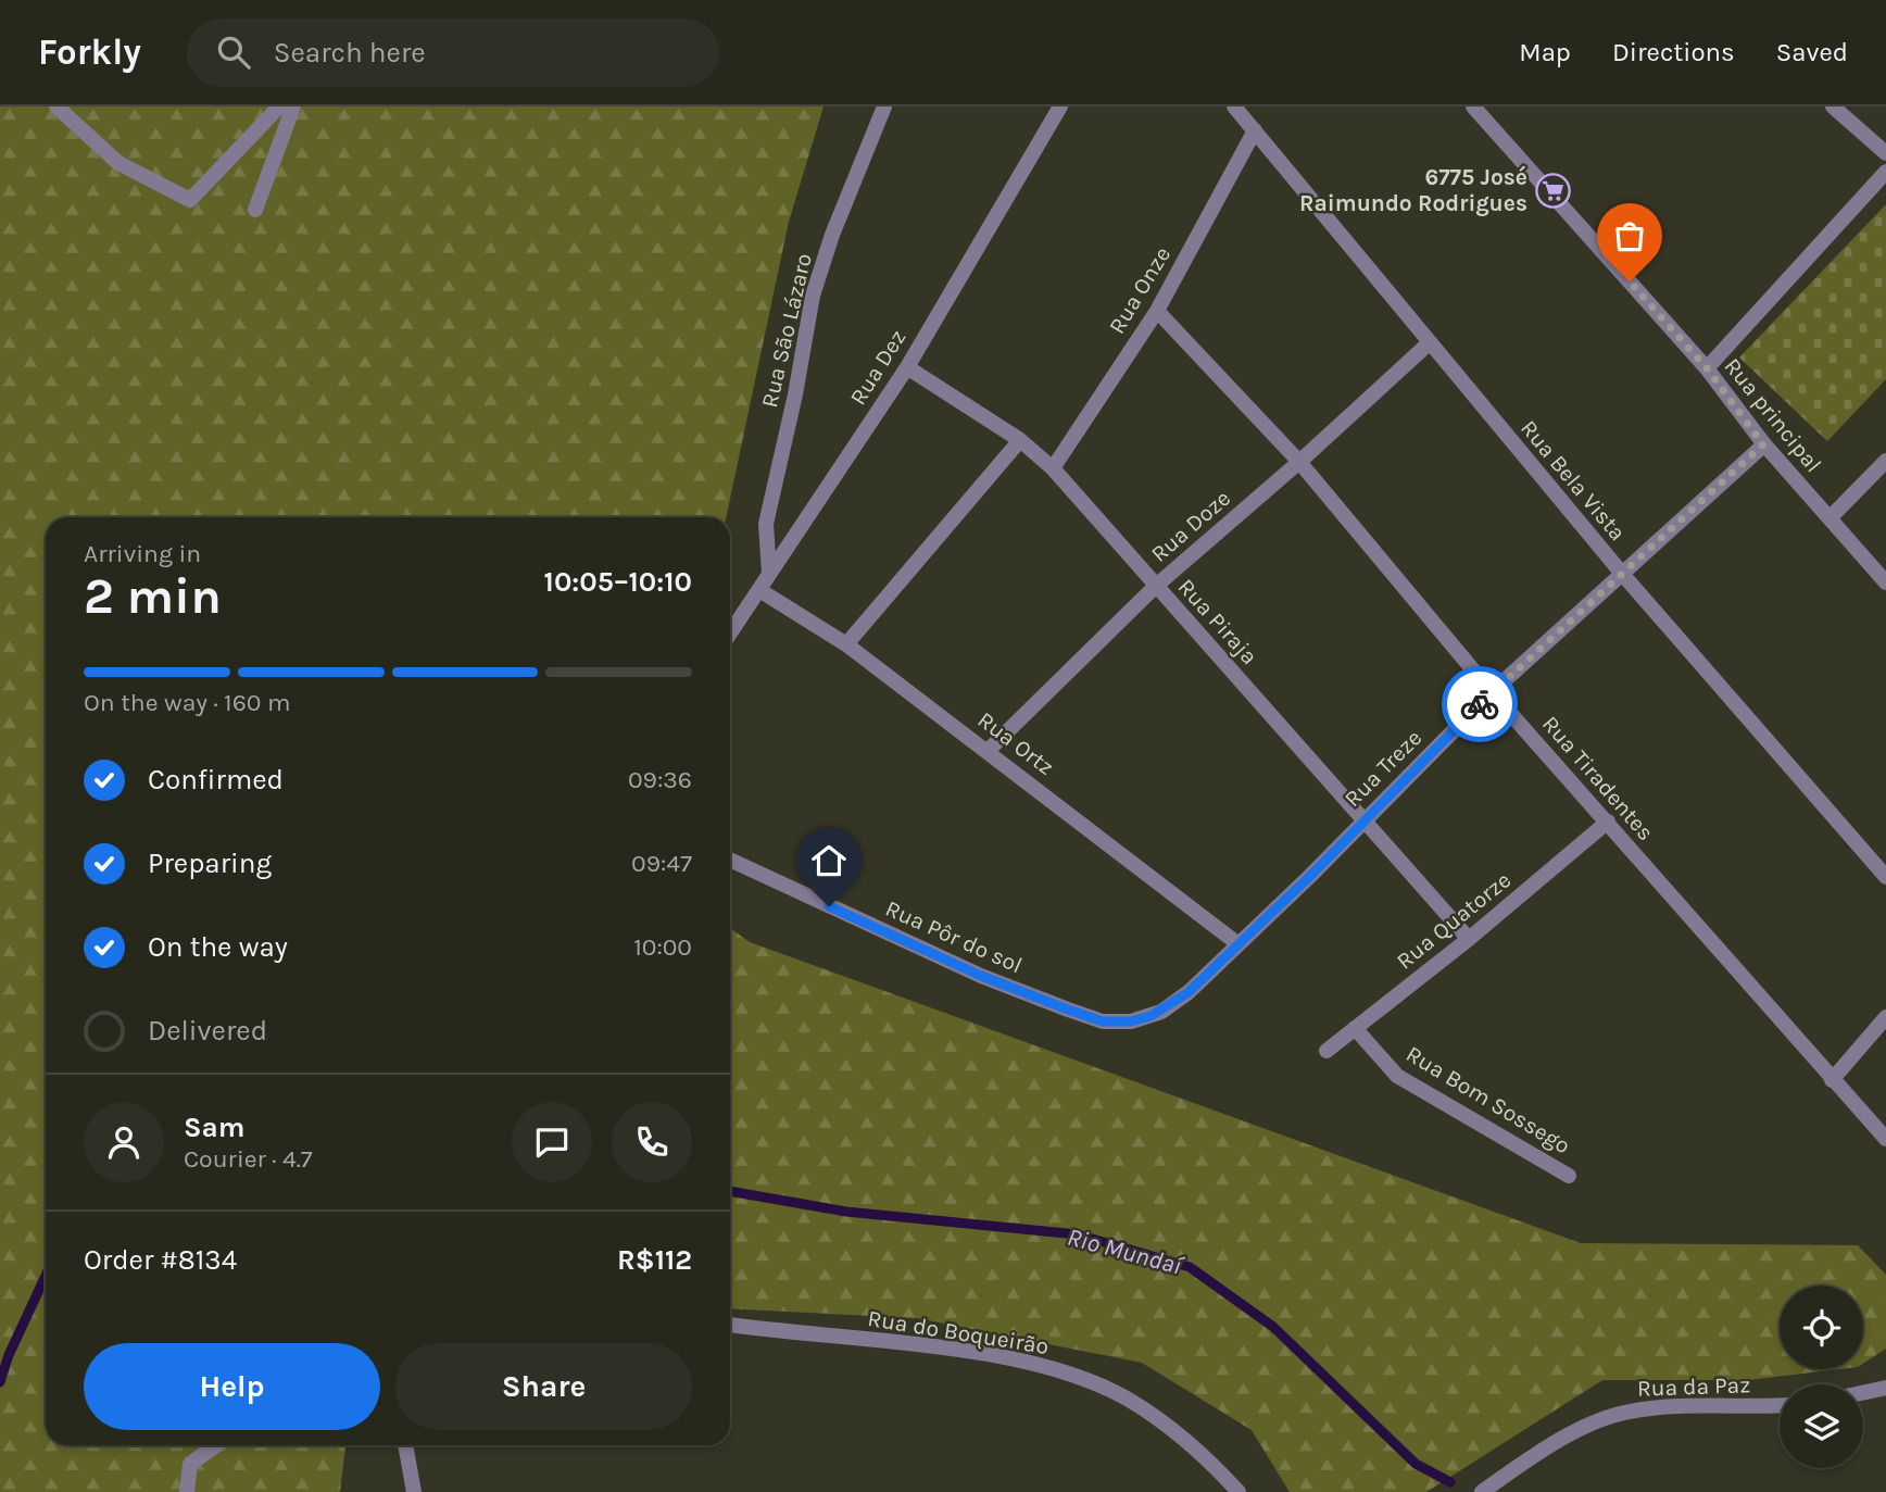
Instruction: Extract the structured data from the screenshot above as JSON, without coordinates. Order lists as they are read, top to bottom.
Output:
{
  "streets": {
    "street": [
      "Rua Onze",
      "Rua São Lázaro",
      "Rua Dez",
      "Rua principal",
      "Rua Bela Vista",
      "Rua Doze",
      "Rua Piraja",
      "Rua Ortz",
      "Rua Treze",
      "Rua Tiradentes",
      "Rua Quatorze",
      "Rua Pôr do sol",
      "Rua Bom Sossego",
      "Rua do Boqueirão",
      "Rua da Paz"
    ]
  },
  "crossings": [
    ["Rua Onze", "Rua Bela Vista"],
    ["Rua Onze", "Rua Piraja"],
    ["Rua Onze", "Rua Tiradentes"],
    ["Rua São Lázaro", "Rua Dez"],
    ["Rua Dez", "Rua Piraja"],
    ["Rua Dez", "Rua Ortz"],
    ["Rua principal", "Rua Treze"],
    ["Rua Bela Vista", "Rua Doze"],
    ["Rua Bela Vista", "Rua Treze"],
    ["Rua Doze", "Rua Piraja"],
    ["Rua Doze", "Rua Ortz"],
    ["Rua Doze", "Rua Tiradentes"],
    ["Rua Piraja", "Rua Treze"],
    ["Rua Piraja", "Rua Quatorze"],
    ["Rua Ortz", "Rua Treze"],
    ["Rua Treze", "Rua Tiradentes"],
    ["Rua Treze", "Rua Pôr do sol"],
    ["Rua Tiradentes", "Rua Quatorze"],
    ["Rua Quatorze", "Rua Bom Sossego"]
  ],
  "water": ["Rio Mundaí"],
  "places": {
    "supermarket": ["6775 José Raimundo Rodrigues"]
  },
  "page": {
    "header": "Forkly",
    "search": "Search here",
    "nav": ["Map", "Directions", "Saved"],
    "heading": ["2 min", "Arriving in", "10:05–10:10"],
    "panel": [
      "Sam",
      "Courier · 4.7",
      "Order #8134",
      "R$112"
    ],
    "bar": "On the way · 160 m",
    "list": [
      ["Confirmed", "09:36"],
      ["Preparing", "09:47"],
      ["On the way", "10:00"],
      "Delivered"
    ],
    "buttons": ["Help", "Share"]
  }
}
